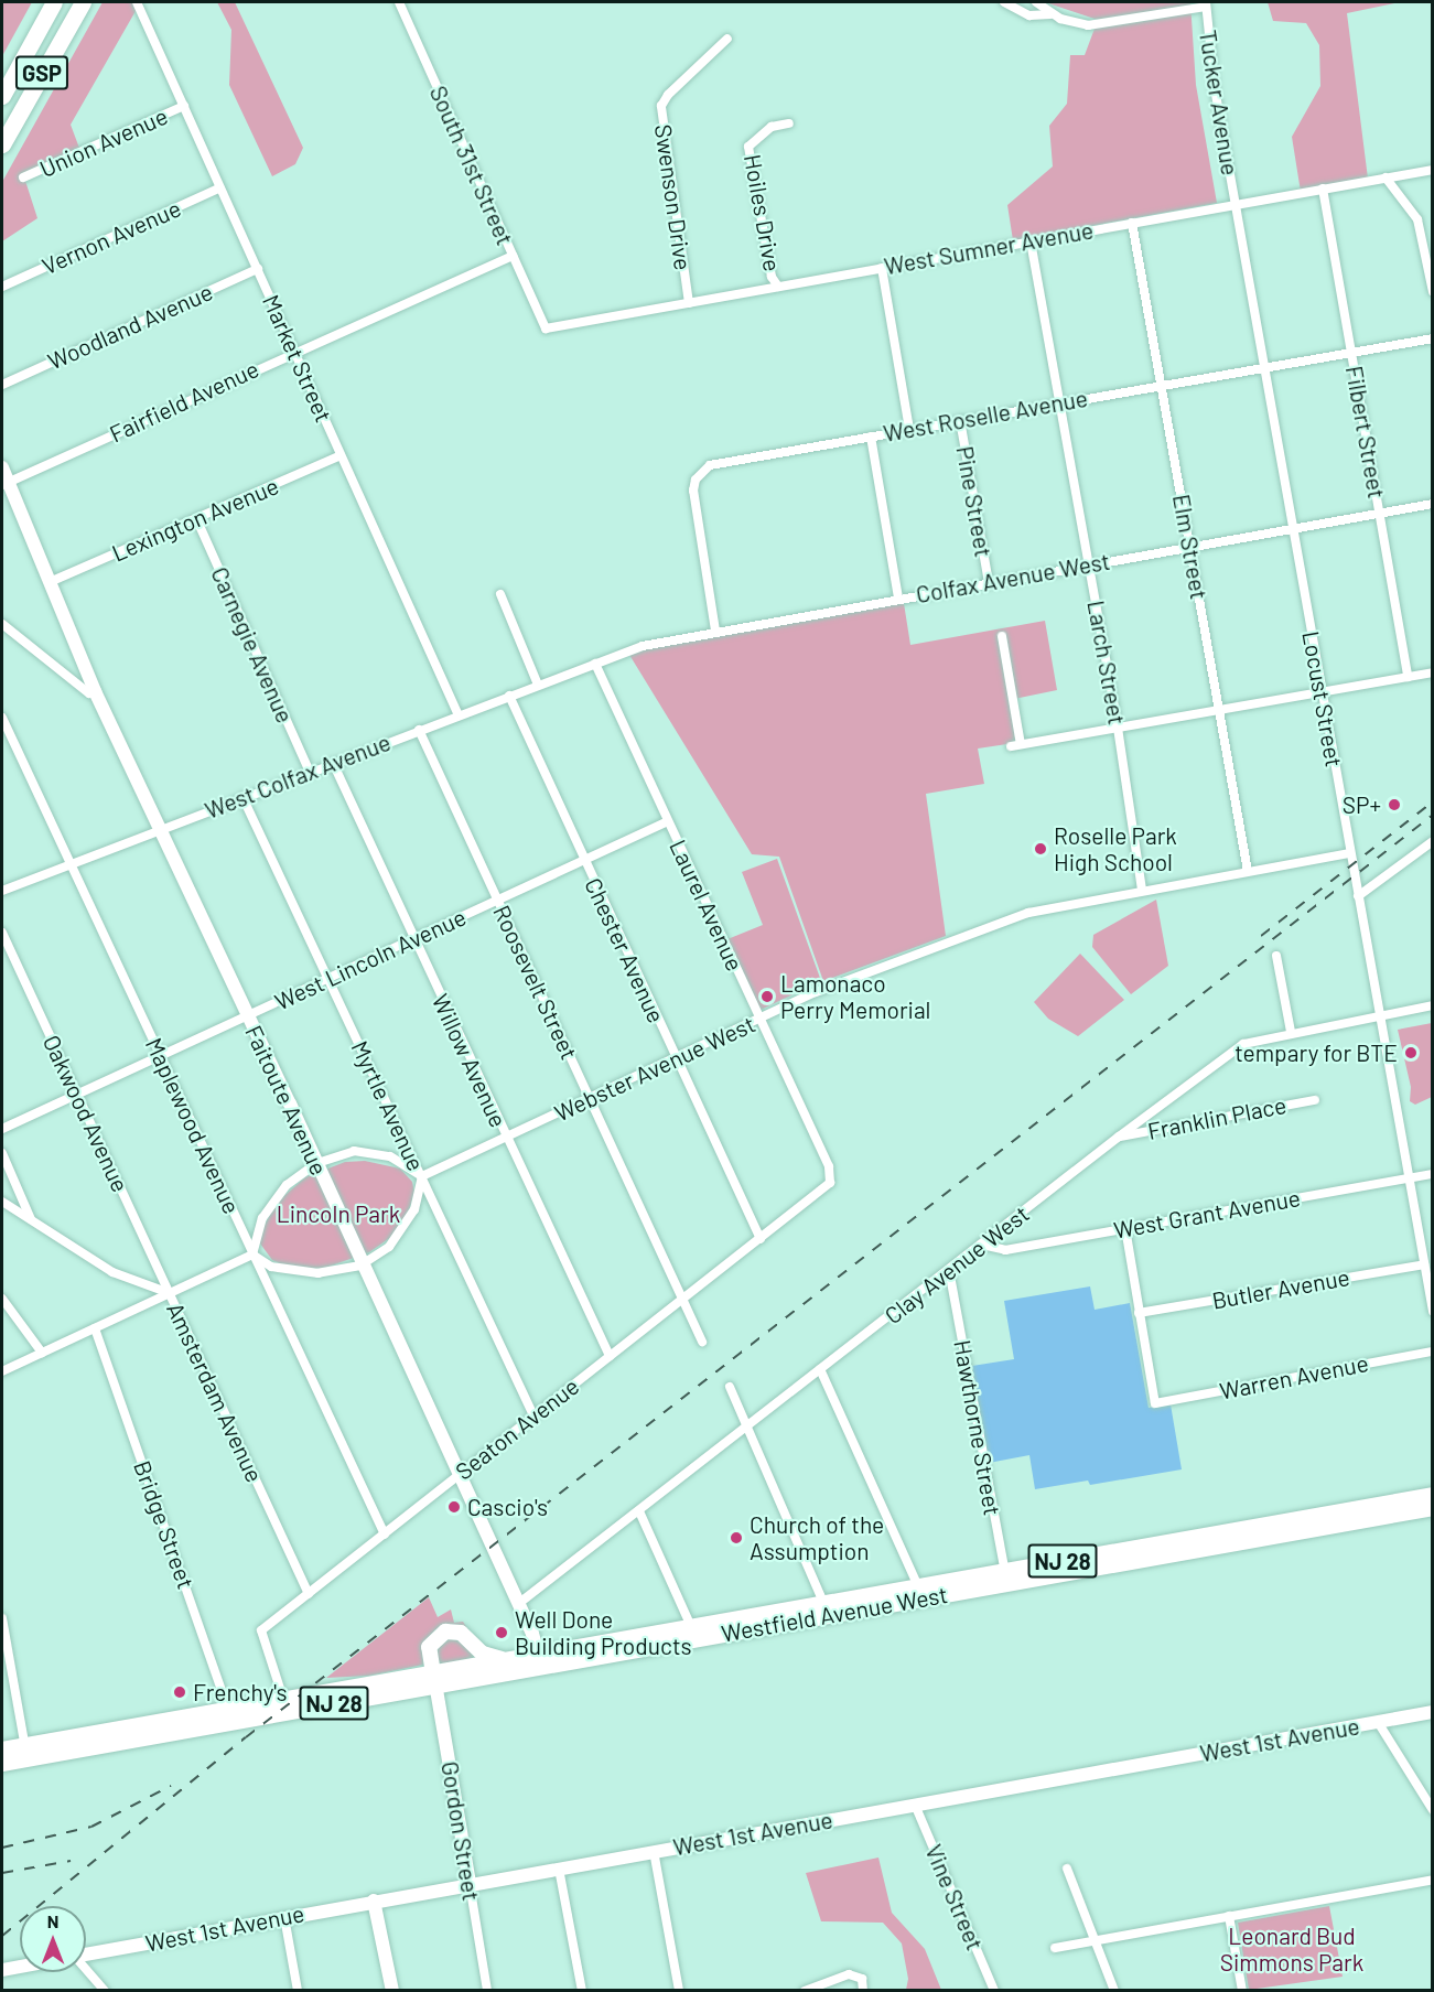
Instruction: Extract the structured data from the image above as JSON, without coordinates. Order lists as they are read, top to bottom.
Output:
{
  "streets": {
    "highway": ["GSP"],
    "main road": ["NJ 28", "Westfield Avenue West"],
    "street": [
      "Tucker Avenue",
      "Union Avenue",
      "South 31st Street",
      "Swenson Drive",
      "Hoiles Drive",
      "Vernon Avenue",
      "West Sumner Avenue",
      "Woodland Avenue",
      "Market Street",
      "Fairfield Avenue",
      "West Roselle Avenue",
      "Filbert Street",
      "Pine Street",
      "Lexington Avenue",
      "Elm Street",
      "Colfax Avenue West",
      "Carnegie Avenue",
      "Larch Street",
      "Locust Street",
      "West Colfax Avenue",
      "Laurel Avenue",
      "Chester Avenue",
      "West Lincoln Avenue",
      "Roosevelt Street",
      "Willow Avenue",
      "Webster Avenue West",
      "Faitoute Avenue",
      "Myrtle Avenue",
      "Oakwood Avenue",
      "Franklin Place",
      "Maplewood Avenue",
      "West Grant Avenue",
      "Clay Avenue West",
      "Butler Avenue",
      "Warren Avenue",
      "Amsterdam Avenue",
      "Hawthorne Street",
      "Seaton Avenue",
      "Bridge Street",
      "West 1st Avenue",
      "Gordon Street",
      "Vine Street"
    ]
  },
  "crossings": [
    ["Tucker Avenue", "West Sumner Avenue"],
    ["Tucker Avenue", "Locust Street"],
    ["Union Avenue", "Market Street"],
    ["South 31st Street", "West Sumner Avenue"],
    ["South 31st Street", "Fairfield Avenue"],
    ["Swenson Drive", "West Sumner Avenue"],
    ["Hoiles Drive", "West Sumner Avenue"],
    ["Vernon Avenue", "Market Street"],
    ["West Sumner Avenue", "Filbert Street"],
    ["West Sumner Avenue", "Elm Street"],
    ["West Sumner Avenue", "Larch Street"],
    ["West Sumner Avenue", "Locust Street"],
    ["Woodland Avenue", "Market Street"],
    ["Market Street", "Fairfield Avenue"],
    ["Market Street", "Lexington Avenue"],
    ["Market Street", "West Colfax Avenue"],
    ["Fairfield Avenue", "Faitoute Avenue"],
    ["West Roselle Avenue", "Filbert Street"],
    ["West Roselle Avenue", "Pine Street"],
    ["West Roselle Avenue", "Elm Street"],
    ["West Roselle Avenue", "Colfax Avenue West"],
    ["West Roselle Avenue", "Larch Street"],
    ["West Roselle Avenue", "Locust Street"],
    ["Filbert Street", "Colfax Avenue West"],
    ["Pine Street", "Colfax Avenue West"],
    ["Lexington Avenue", "Carnegie Avenue"],
    ["Lexington Avenue", "Faitoute Avenue"],
    ["Elm Street", "Colfax Avenue West"],
    ["Elm Street", "Webster Avenue West"],
    ["Colfax Avenue West", "Larch Street"],
    ["Colfax Avenue West", "Locust Street"],
    ["Colfax Avenue West", "West Colfax Avenue"],
    ["Colfax Avenue West", "Laurel Avenue"],
    ["Carnegie Avenue", "West Colfax Avenue"],
    ["Larch Street", "Webster Avenue West"],
    ["Locust Street", "Webster Avenue West"],
    ["Locust Street", "West Grant Avenue"],
    ["Locust Street", "Clay Avenue West"],
    ["Locust Street", "Butler Avenue"],
    ["West Colfax Avenue", "Laurel Avenue"],
    ["West Colfax Avenue", "Chester Avenue"],
    ["West Colfax Avenue", "Roosevelt Street"],
    ["West Colfax Avenue", "Willow Avenue"],
    ["West Colfax Avenue", "Faitoute Avenue"],
    ["West Colfax Avenue", "Myrtle Avenue"],
    ["West Colfax Avenue", "Maplewood Avenue"],
    ["Laurel Avenue", "West Lincoln Avenue"],
    ["Laurel Avenue", "Webster Avenue West"],
    ["Laurel Avenue", "Seaton Avenue"],
    ["Chester Avenue", "West Lincoln Avenue"],
    ["Chester Avenue", "Webster Avenue West"],
    ["Chester Avenue", "Seaton Avenue"],
    ["West Lincoln Avenue", "Roosevelt Street"],
    ["West Lincoln Avenue", "Willow Avenue"],
    ["West Lincoln Avenue", "Faitoute Avenue"],
    ["West Lincoln Avenue", "Myrtle Avenue"],
    ["West Lincoln Avenue", "Oakwood Avenue"],
    ["West Lincoln Avenue", "Maplewood Avenue"],
    ["Roosevelt Street", "Webster Avenue West"],
    ["Roosevelt Street", "Seaton Avenue"],
    ["Willow Avenue", "Webster Avenue West"],
    ["Willow Avenue", "Seaton Avenue"],
    ["Webster Avenue West", "Myrtle Avenue"],
    ["Faitoute Avenue", "Clay Avenue West"],
    ["Faitoute Avenue", "Seaton Avenue"],
    ["Faitoute Avenue", "Westfield Avenue West"],
    ["Myrtle Avenue", "Seaton Avenue"],
    ["Oakwood Avenue", "Amsterdam Avenue"],
    ["Franklin Place", "Clay Avenue West"],
    ["Maplewood Avenue", "Seaton Avenue"],
    ["West Grant Avenue", "Clay Avenue West"],
    ["Clay Avenue West", "Hawthorne Street"],
    ["Butler Avenue", "Warren Avenue"],
    ["Amsterdam Avenue", "Seaton Avenue"],
    ["Hawthorne Street", "Westfield Avenue West"],
    ["Seaton Avenue", "Westfield Avenue West"],
    ["Bridge Street", "Westfield Avenue West"],
    ["Westfield Avenue West", "Gordon Street"],
    ["West 1st Avenue", "Gordon Street"],
    ["West 1st Avenue", "Vine Street"]
  ],
  "parks": ["Lincoln Park", "Leonard Bud Simmons Park"],
  "places": [
    "SP+",
    "Roselle Park High School",
    "Lamonaco Perry Memorial",
    "tempary for BTE",
    "Cascio's",
    "Church of the Assumption",
    "Well Done Building Products",
    "Frenchy's"
  ],
  "north": "top"
}
